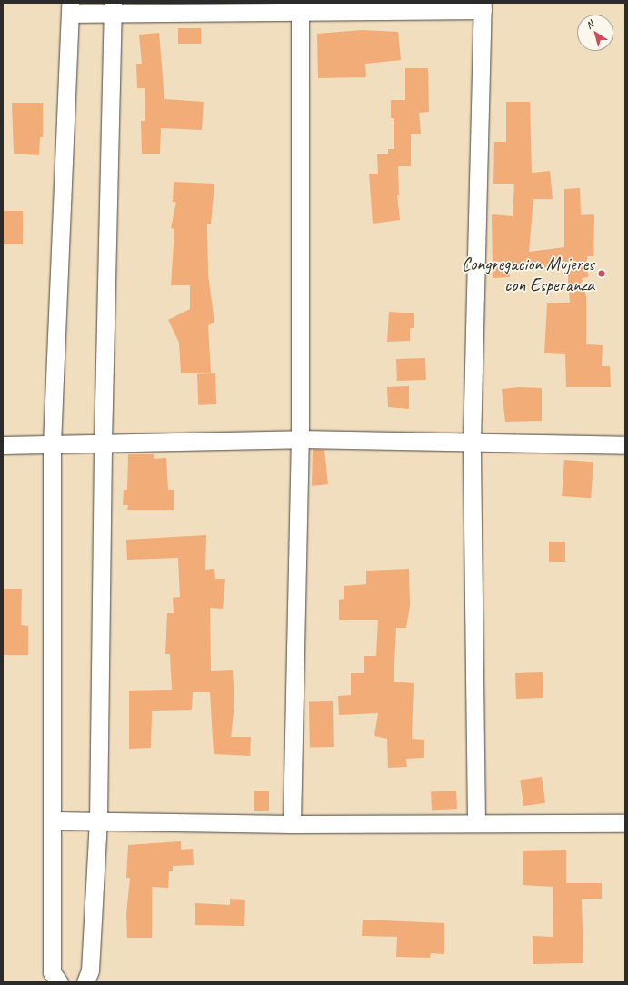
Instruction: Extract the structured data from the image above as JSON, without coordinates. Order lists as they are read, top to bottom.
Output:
{
  "places": ["Congregacion Mujeres con Esperanza"],
  "north": "top left"
}
